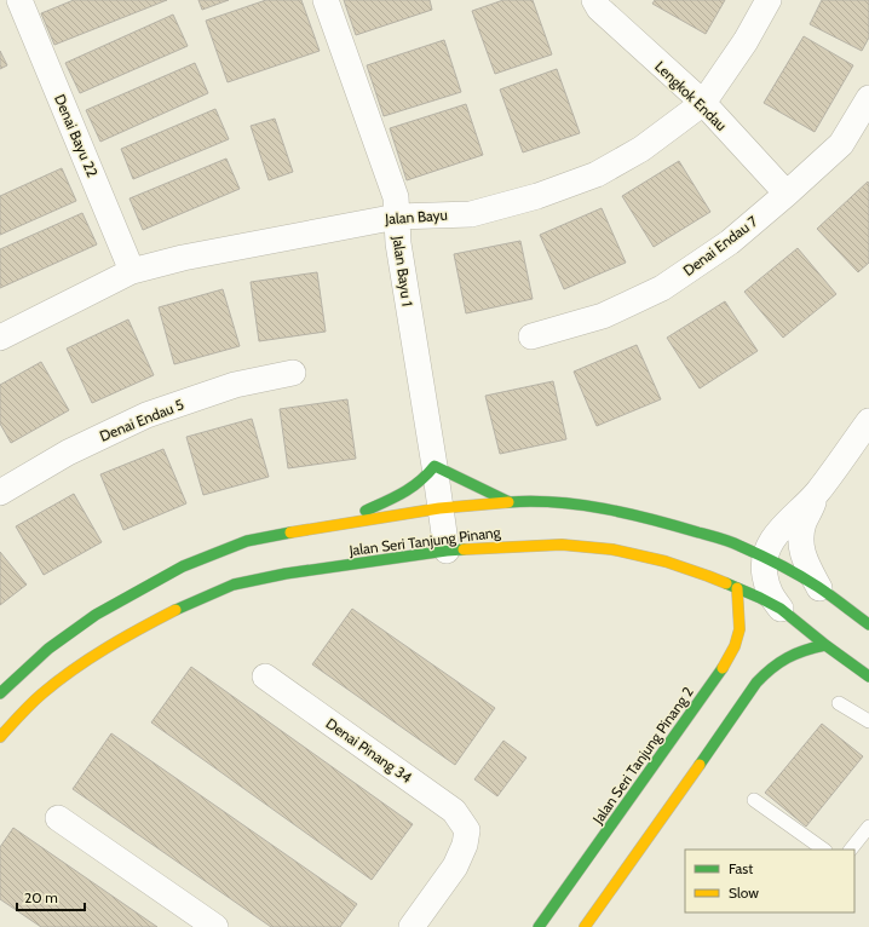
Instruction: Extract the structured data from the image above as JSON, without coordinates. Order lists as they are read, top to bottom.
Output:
{
  "streets": {
    "main road": ["Jalan Seri Tanjung Pinang", "Jalan Seri Tanjung Pinang 2"],
    "street": [
      "Lengkok Endau",
      "Denai Bayu 22",
      "Jalan Bayu",
      "Denai Endau 7",
      "Jalan Bayu 1",
      "Denai Endau 5",
      "Denai Pinang 34"
    ]
  },
  "crossings": [
    ["Lengkok Endau", "Jalan Bayu"],
    ["Lengkok Endau", "Denai Endau 7"],
    ["Denai Bayu 22", "Jalan Bayu"],
    ["Jalan Bayu", "Jalan Bayu 1"],
    ["Jalan Bayu 1", "Jalan Seri Tanjung Pinang"],
    ["Jalan Seri Tanjung Pinang", "Jalan Seri Tanjung Pinang 2"]
  ],
  "legend": ["Fast", "Slow"],
  "scale_bar": "20 m"
}
